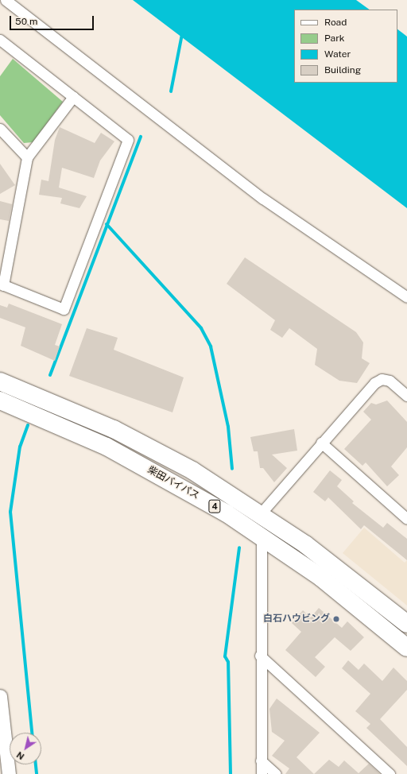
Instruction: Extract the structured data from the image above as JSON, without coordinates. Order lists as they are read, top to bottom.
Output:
{
  "streets": {
    "highway": ["柴田バイパス", "4"]
  },
  "places": ["白石ハウビング"],
  "legend": [
    "Road",
    "Park",
    "Water",
    "Building"
  ],
  "scale_bar": "50 m",
  "north": "bottom left"
}
